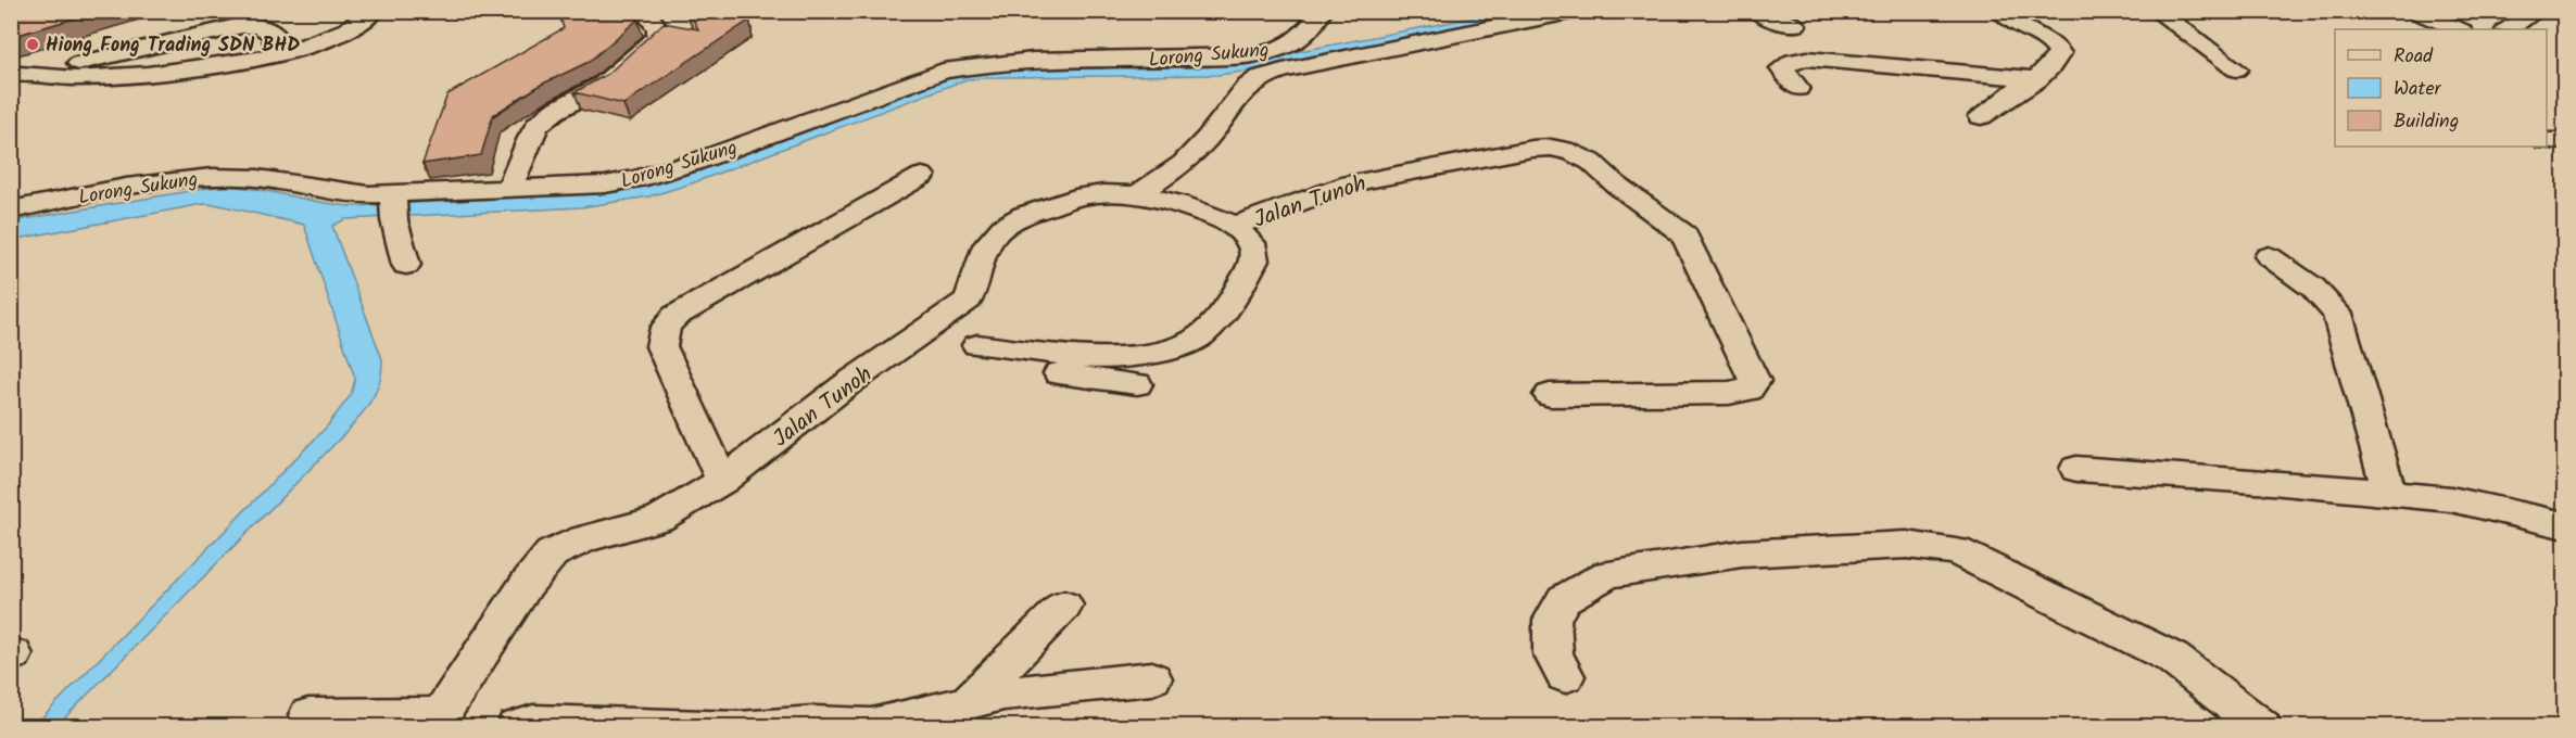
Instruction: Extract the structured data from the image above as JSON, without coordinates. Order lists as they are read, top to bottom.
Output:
{
  "streets": {
    "street": ["Lorong Sukung", "Jalan Tunoh"]
  },
  "places": ["Hiong Fong Trading SDN BHD"],
  "legend": ["Road", "Water", "Building"]
}
